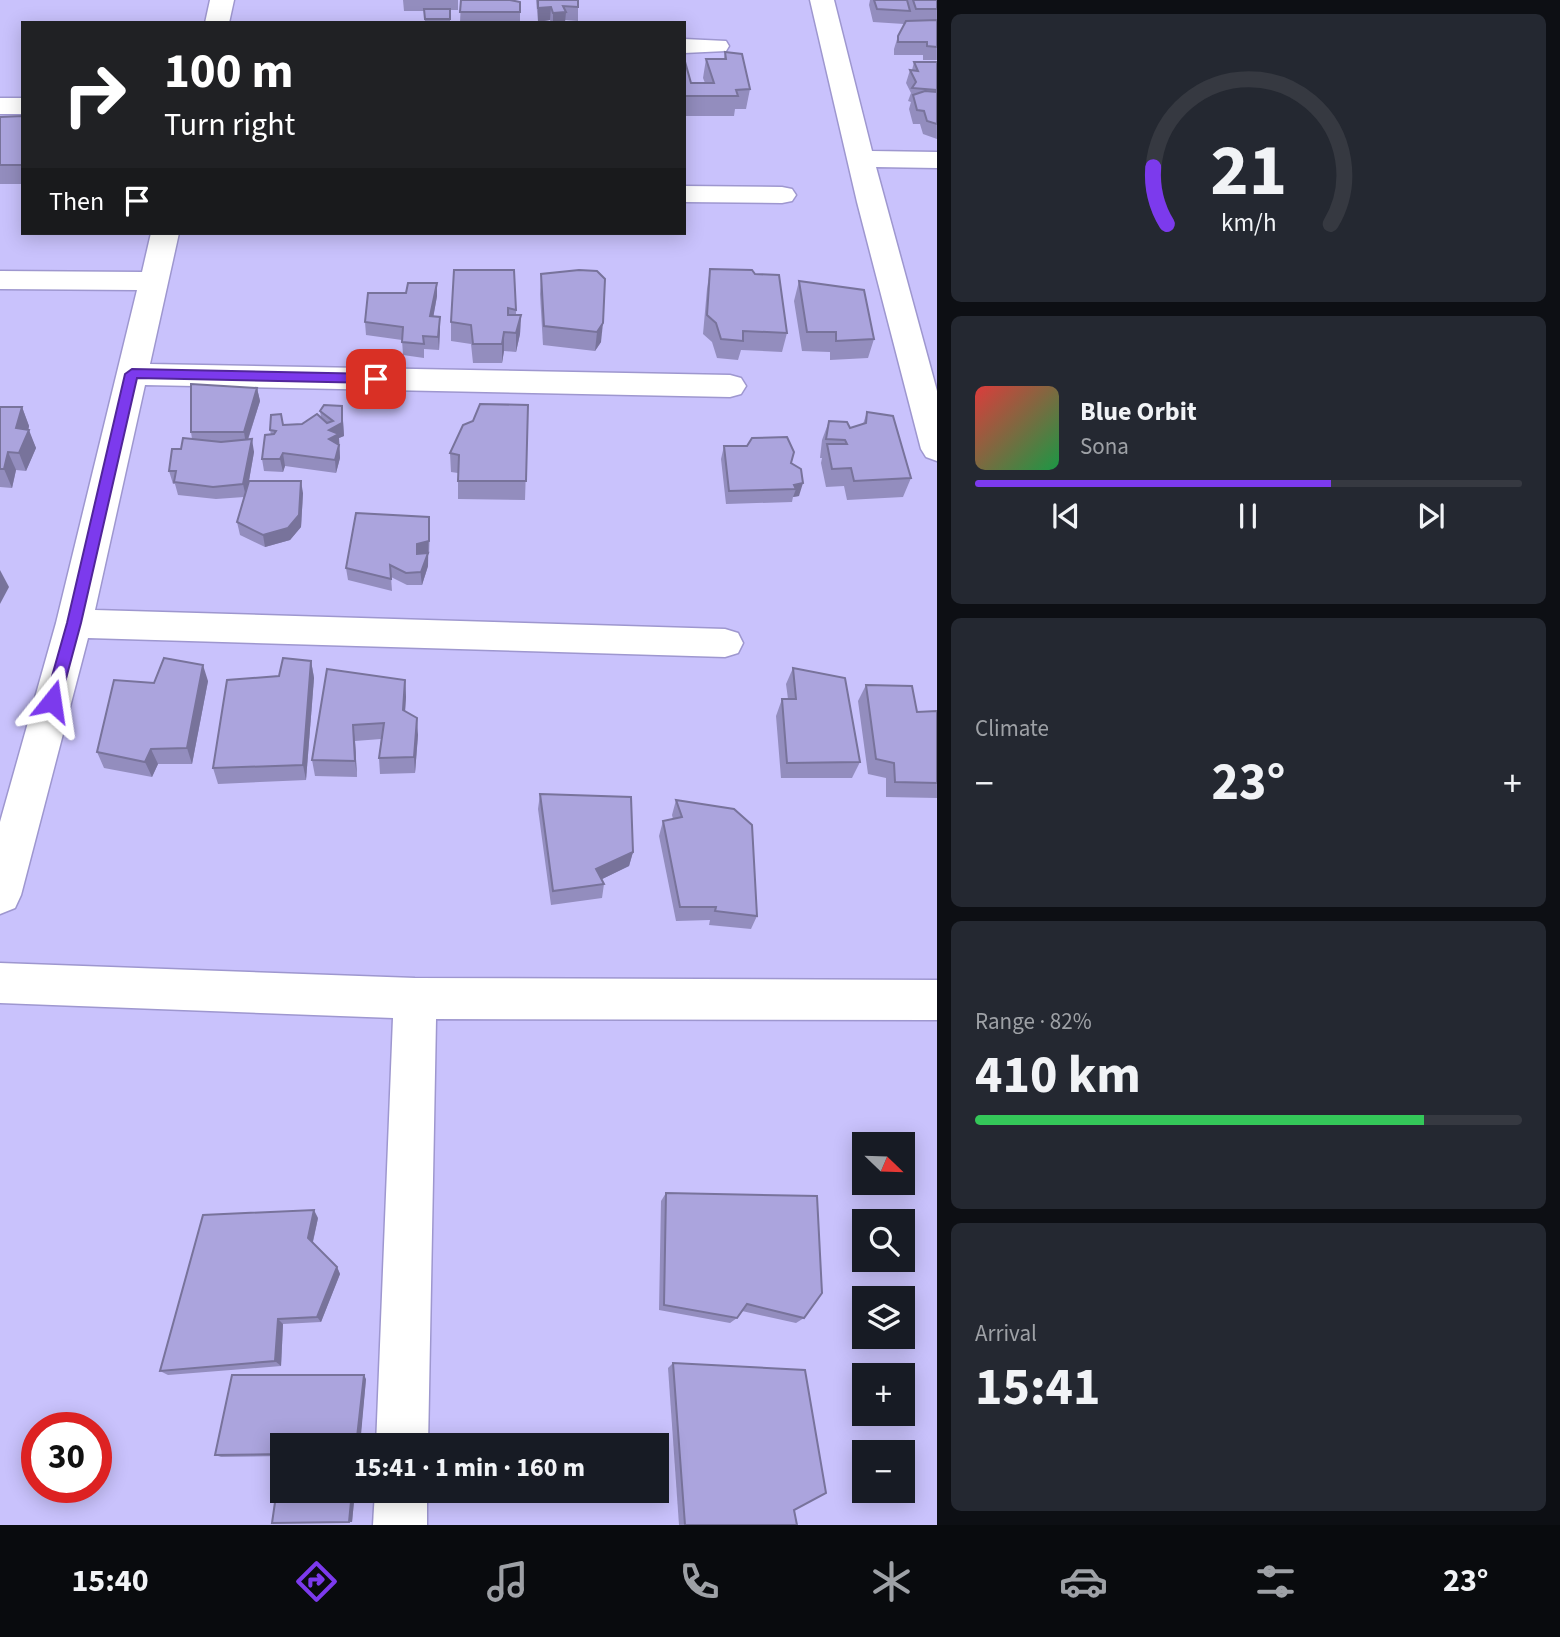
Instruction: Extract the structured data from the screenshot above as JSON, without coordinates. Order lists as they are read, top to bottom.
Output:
{
  "north": "bottom right",
  "page": {
    "turn": ["100 m", "Turn right"],
    "then": "Then",
    "song": ["Blue Orbit", "Sona"],
    "tile": [
      "Climate",
      ["Range · 82%", "410 km"],
      ["Arrival", "15:41"]
    ],
    "heat": ["−", "23°", "+"],
    "map_buttons": ["+", "−"],
    "limit": "30",
    "trip": "15:41 · 1 min · 160 m",
    "tabs": ["15:40", "23°"],
    "gauge": ["21", "km/h"]
  }
}
